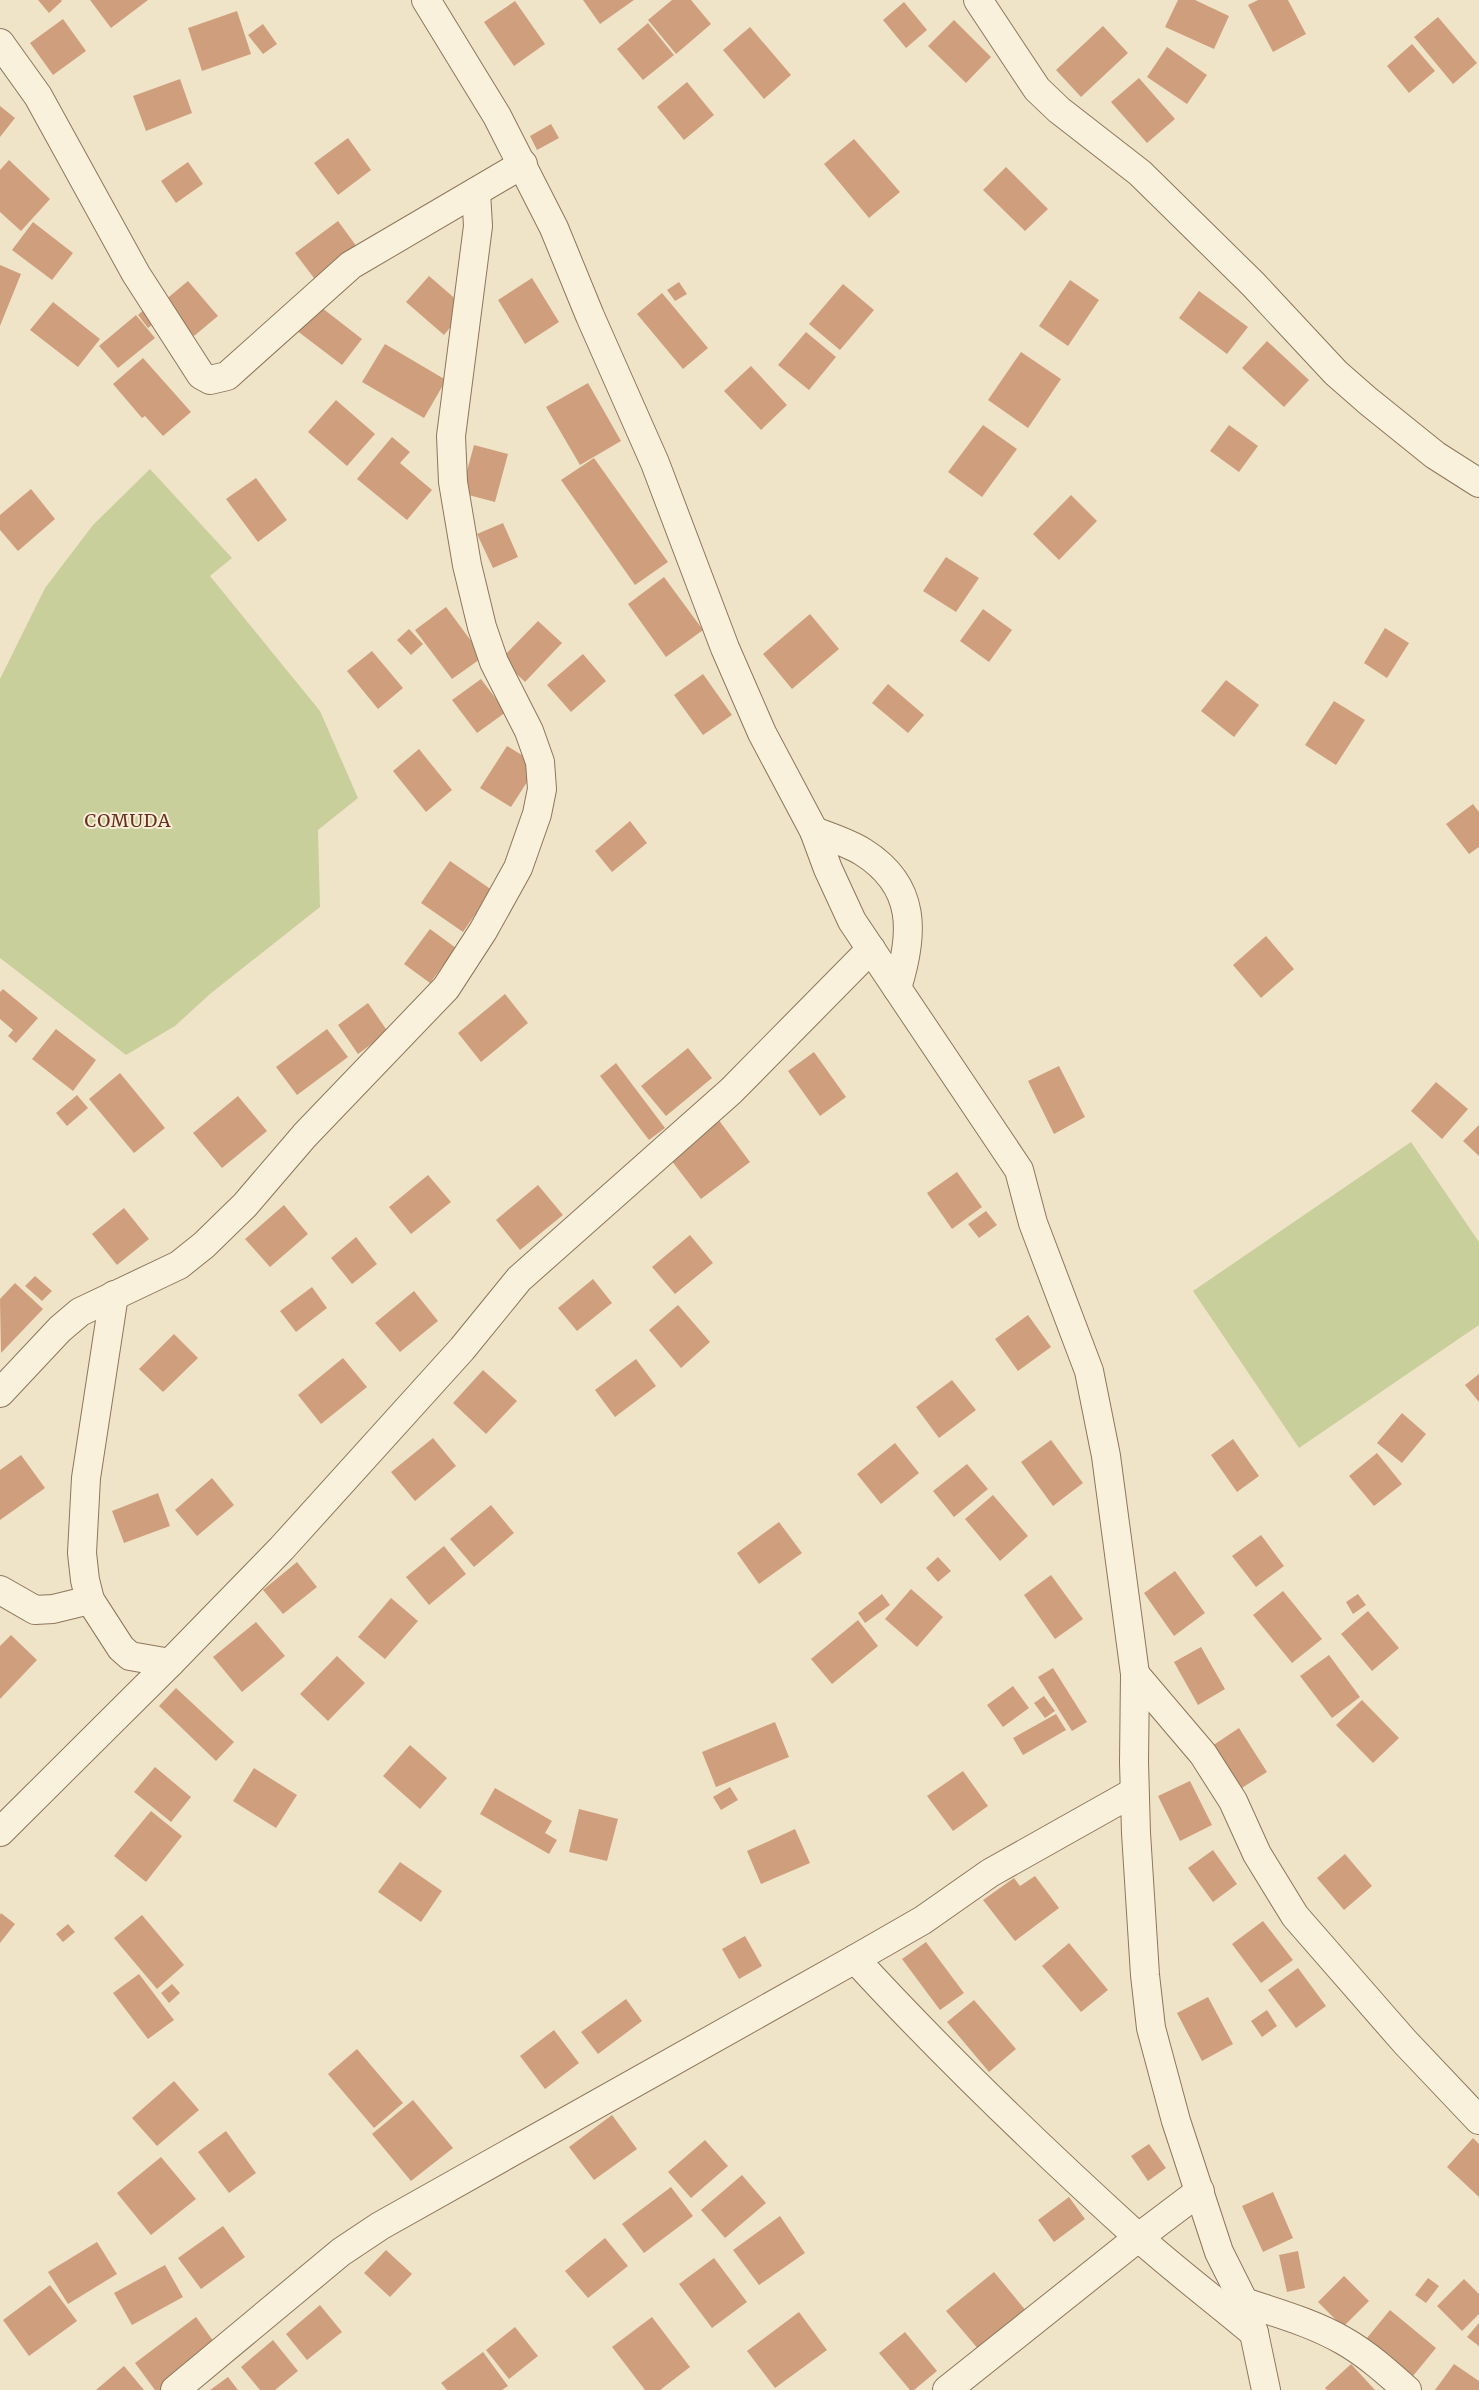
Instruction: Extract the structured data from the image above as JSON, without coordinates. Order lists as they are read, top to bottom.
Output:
{
  "districts": ["COMUDA"]
}
